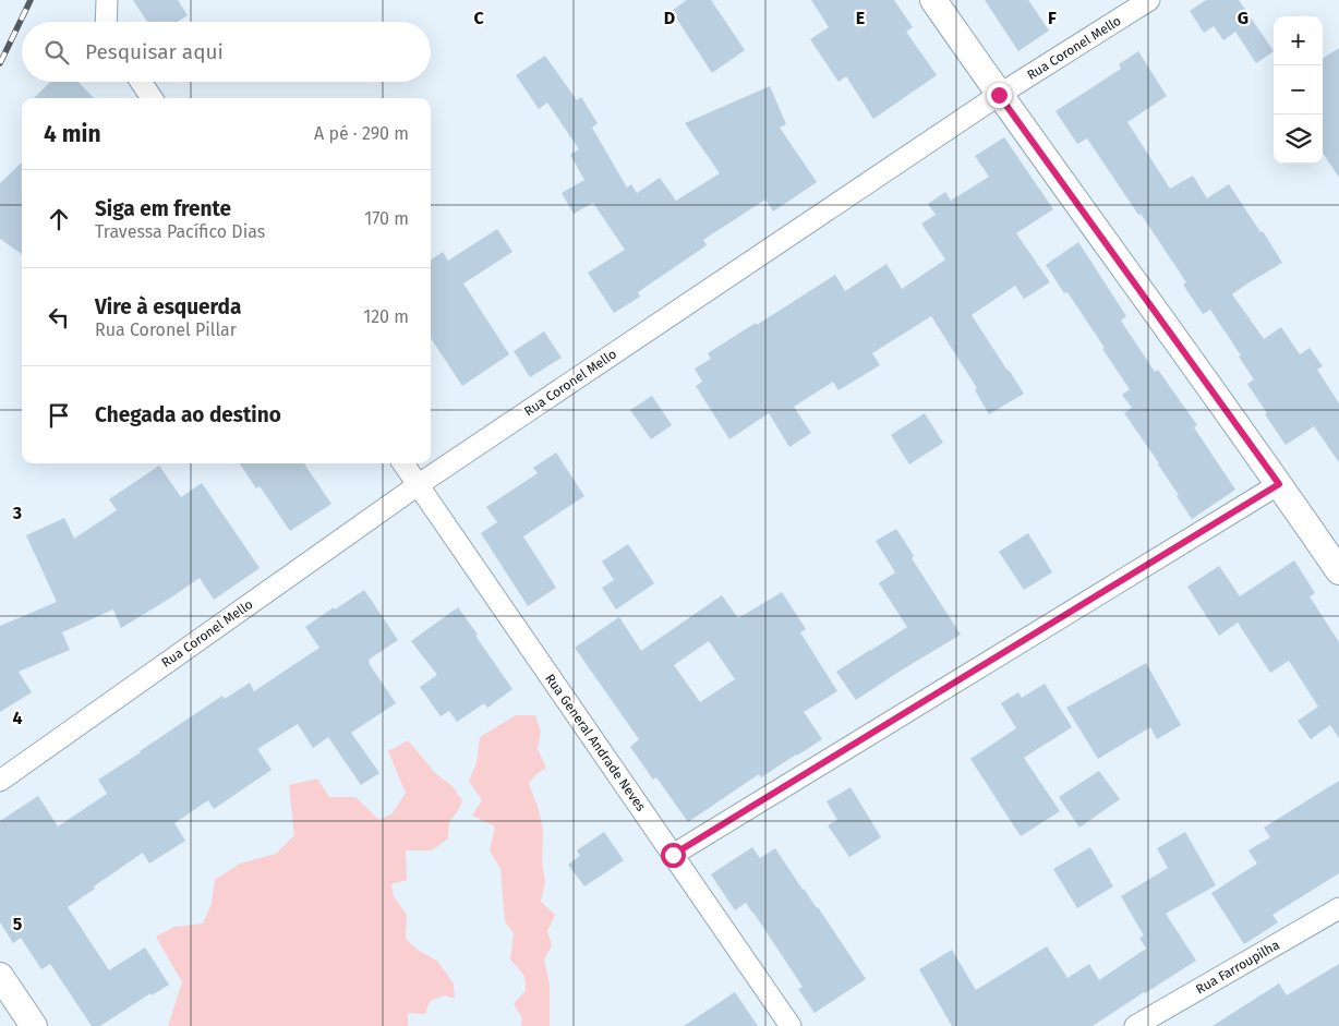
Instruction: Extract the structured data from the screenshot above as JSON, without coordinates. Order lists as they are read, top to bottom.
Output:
{
  "streets": {
    "street": ["Rua Coronel Mello", "Rua General Andrade Neves", "Rua Farroupilha"]
  },
  "crossings": [
    ["Rua Coronel Mello", "Rua General Andrade Neves"]
  ],
  "page": {
    "map_buttons": ["+", "−"],
    "search": "Pesquisar aqui",
    "heading": ["4 min", "A pé · 290 m"],
    "list": [
      ["Siga em frente", "Travessa Pacífico Dias", "170 m"],
      ["Vire à esquerda", "Rua Coronel Pillar", "120 m"],
      "Chegada ao destino"
    ]
  },
  "grid": {
    "columns": [
      "C",
      "D",
      "E",
      "F",
      "G"
    ],
    "rows": ["3", "4", "5"]
  }
}
